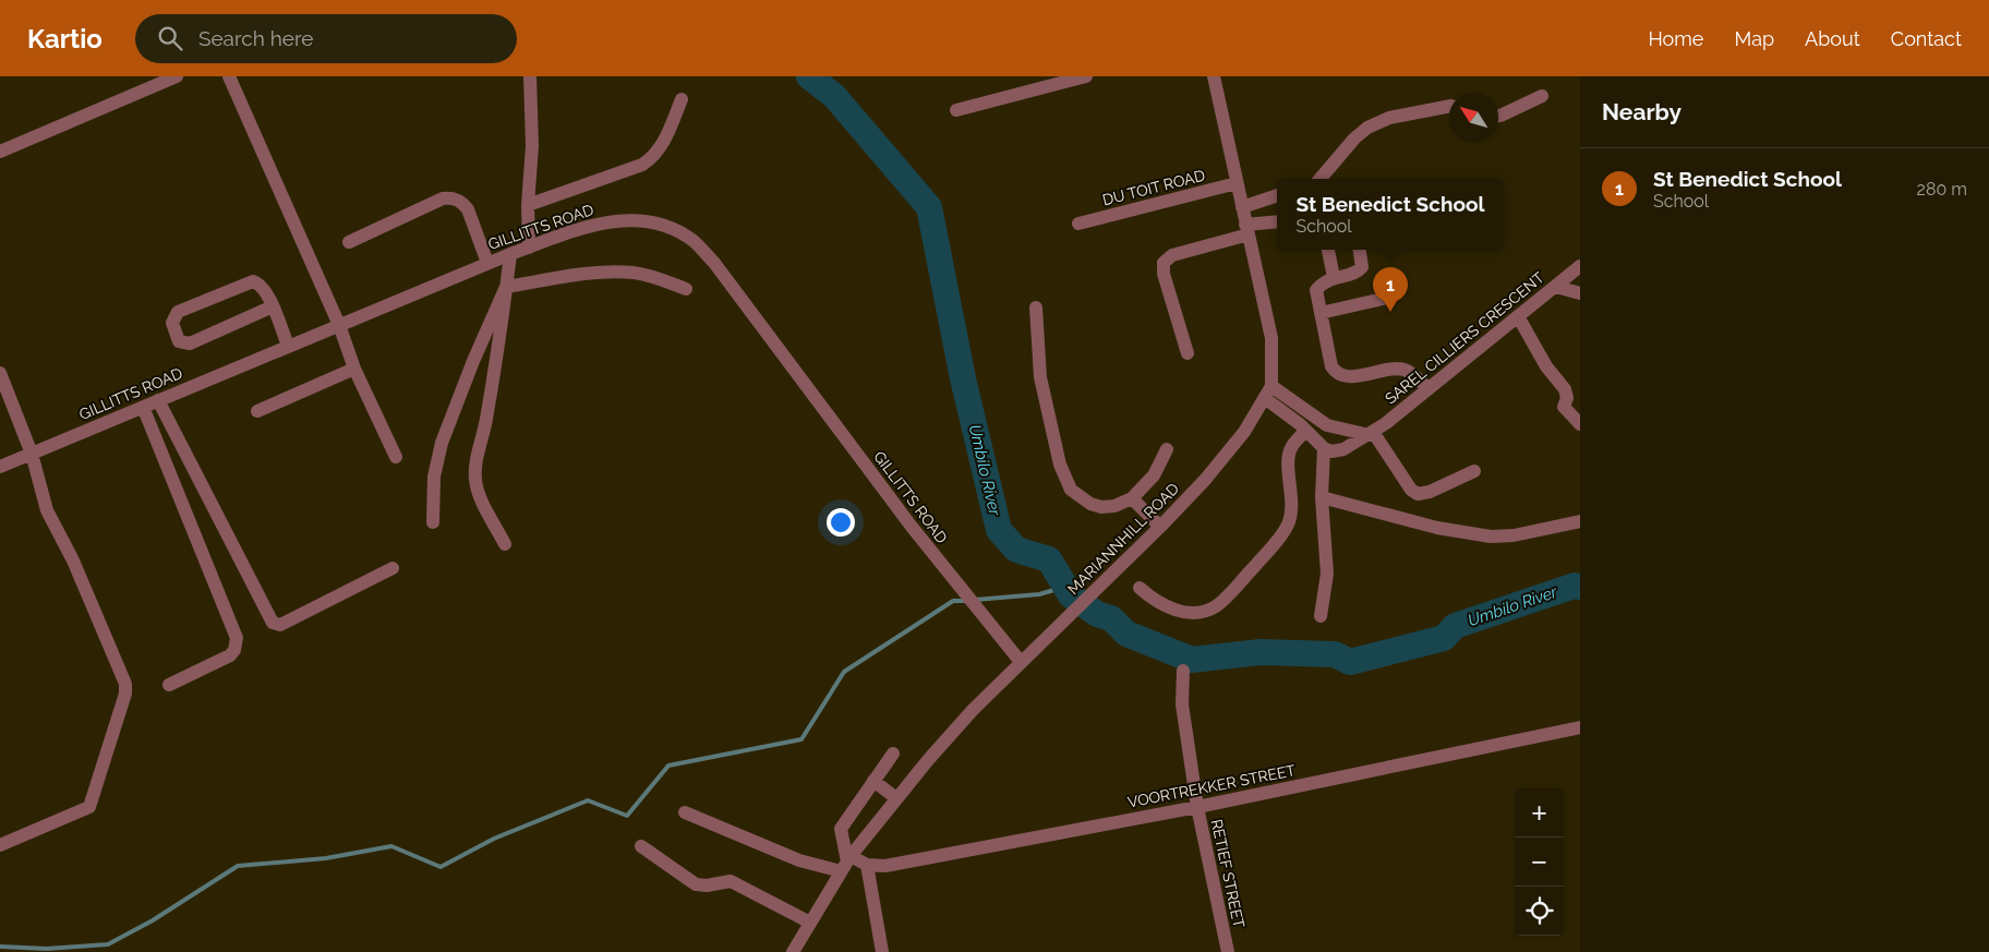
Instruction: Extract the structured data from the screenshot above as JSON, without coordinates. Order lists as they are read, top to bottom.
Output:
{
  "streets": {
    "street": [
      "DU TOIT ROAD",
      "GILLITTS ROAD",
      "SAREL CILLIERS CRESCENT",
      "MARIANNHILL ROAD",
      "VOORTREKKER STREET",
      "RETIEF STREET"
    ]
  },
  "crossings": [
    ["GILLITTS ROAD", "MARIANNHILL ROAD"],
    ["MARIANNHILL ROAD", "VOORTREKKER STREET"],
    ["VOORTREKKER STREET", "RETIEF STREET"]
  ],
  "water": ["Umbilo River"],
  "north": "top left",
  "page": {
    "header": "Kartio",
    "search": "Search here",
    "nav": [
      "Home",
      "Map",
      "About",
      "Contact"
    ],
    "heading": "Nearby",
    "list": [
      {
        "mark": "1",
        "name": "St Benedict School",
        "note": "School",
        "value": "280 m"
      }
    ],
    "popup": ["St Benedict School", "School"],
    "pins": "1",
    "map_buttons": ["+", "−"]
  }
}
